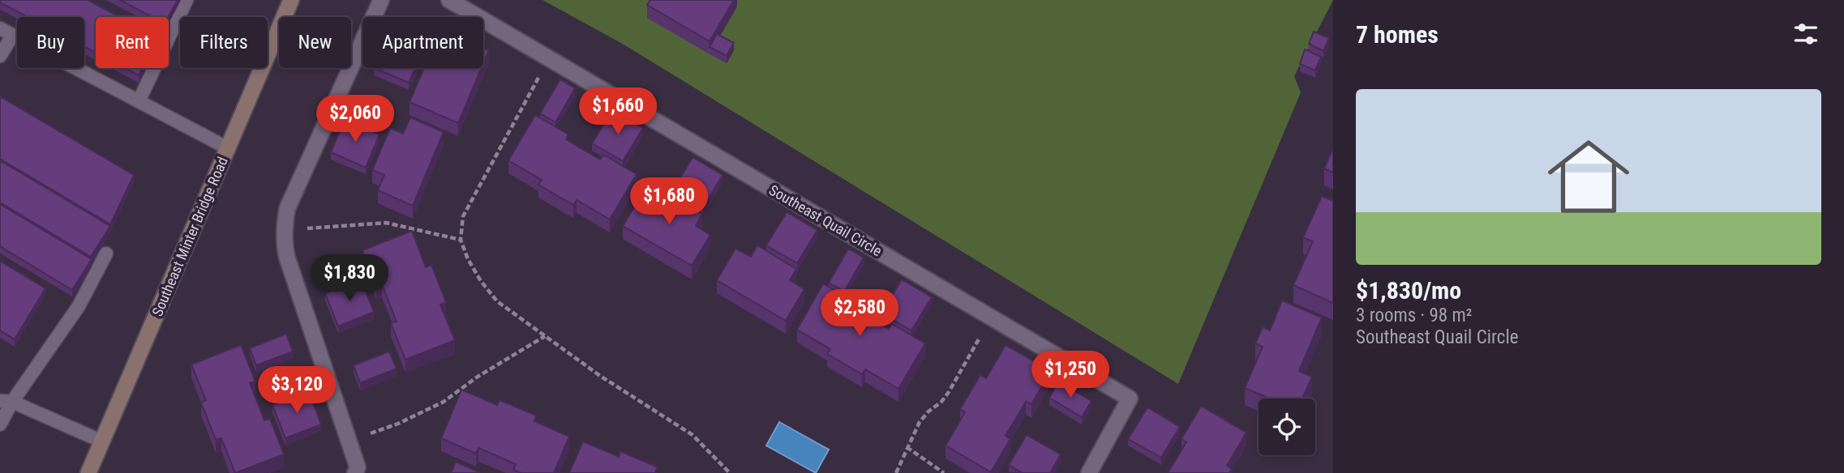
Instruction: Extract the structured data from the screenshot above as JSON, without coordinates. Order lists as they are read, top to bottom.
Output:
{
  "streets": {
    "main road": ["Southeast Minter Bridge Road"],
    "street": ["Southeast Quail Circle"]
  },
  "page": {
    "heading": "7 homes",
    "chip": [
      "Buy",
      "Rent",
      "Filters",
      "New",
      "Apartment"
    ],
    "list": [
      {
        "name": "$1,830/mo",
        "note": "3 rooms · 98 m² · Southeast Quail Circle"
      }
    ],
    "price": [
      "$1,660",
      "$2,060",
      "$1,680",
      "$1,830",
      "$2,580",
      "$1,250",
      "$3,120"
    ]
  }
}
